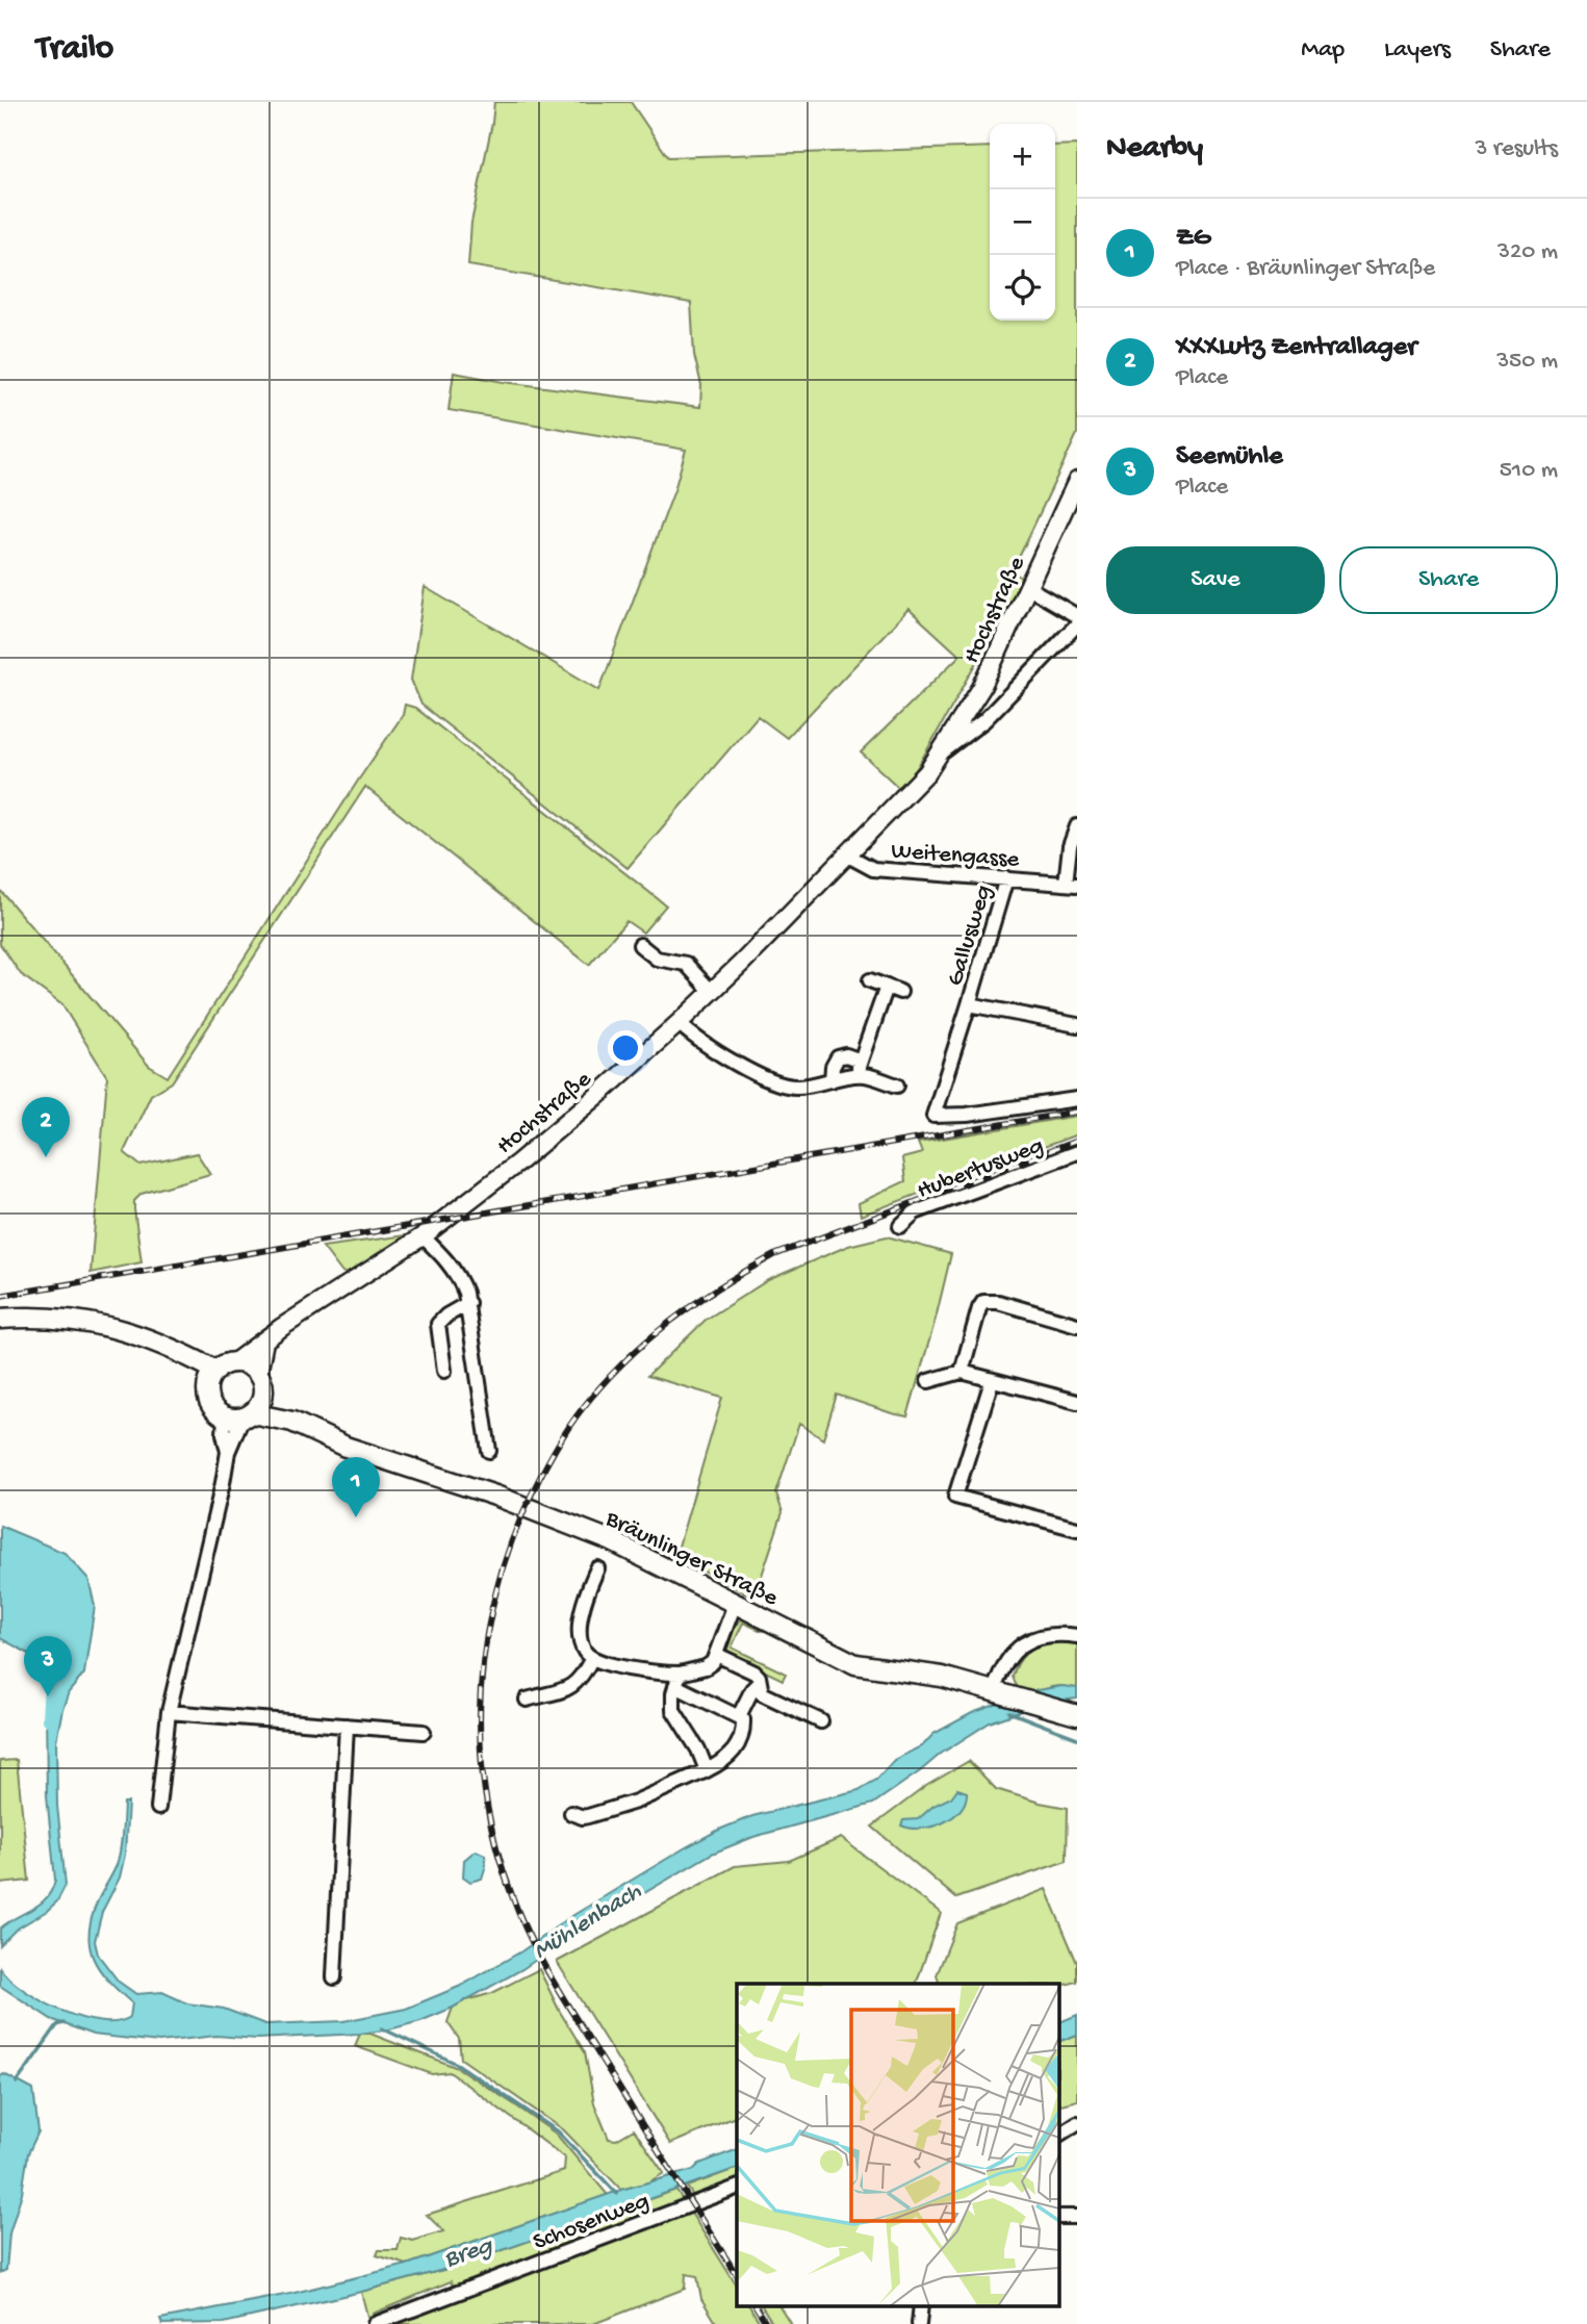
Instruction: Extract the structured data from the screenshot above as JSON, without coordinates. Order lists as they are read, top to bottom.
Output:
{
  "streets": {
    "main road": ["Bräunlinger Straße"],
    "street": [
      "Hochstraße",
      "Weitengasse",
      "Gallusweg",
      "Hubertusweg",
      "Schosenweg"
    ]
  },
  "crossings": [
    ["Hochstraße", "Weitengasse"],
    ["Hochstraße", "Bräunlinger Straße"],
    ["Weitengasse", "Gallusweg"]
  ],
  "water": ["Mühlenbach", "Breg"],
  "page": {
    "header": "Trailo",
    "nav": ["Map", "Layers", "Share"],
    "heading": ["Nearby", "3 results"],
    "map_buttons": ["+", "−"],
    "list": [
      {
        "mark": "1",
        "name": "ZG",
        "note": "Place · Bräunlinger Straße",
        "value": "320 m"
      },
      {
        "mark": "2",
        "name": "XXXLutz Zentrallager",
        "note": "Place",
        "value": "350 m"
      },
      {
        "mark": "3",
        "name": "Seemühle",
        "note": "Place",
        "value": "510 m"
      }
    ],
    "buttons": ["Save", "Share"],
    "pins": ["2", "1", "3"]
  }
}
